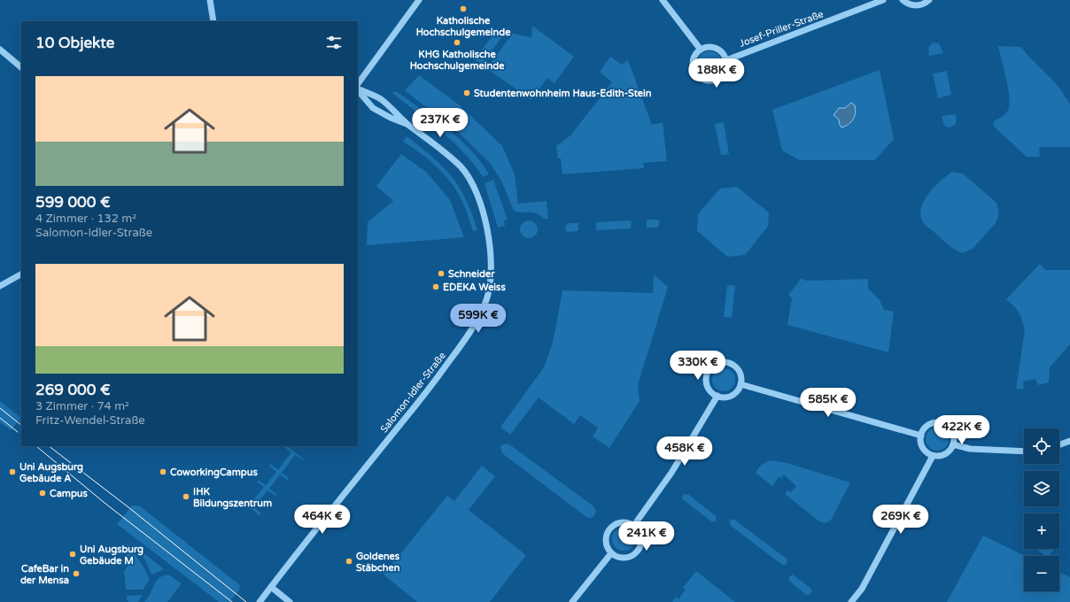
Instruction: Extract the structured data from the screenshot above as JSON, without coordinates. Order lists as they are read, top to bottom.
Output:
{
  "streets": {
    "street": ["Josef-Priller-Straße", "Salomon-Idler-Straße"]
  },
  "places": [
    "Katholische Hochschulgemeinde",
    "KHG Katholische Hochschulgemeinde",
    "Studentenwohnheim Haus-Edith-Stein",
    "Schneider",
    "EDEKA Weiss",
    "Uni Augsburg Gebäude A",
    "CoworkingCampus",
    "Campus",
    "IHK Bildungszentrum",
    "Uni Augsburg Gebäude M",
    "Goldenes Stäbchen",
    "CafeBar in der Mensa"
  ],
  "page": {
    "heading": "10 Objekte",
    "price": [
      "188K €",
      "237K €",
      "599K €",
      "330K €",
      "585K €",
      "422K €",
      "458K €",
      "464K €",
      "269K €",
      "241K €"
    ],
    "list": [
      {
        "name": "599 000 €",
        "note": "4 Zimmer · 132 m² · Salomon-Idler-Straße"
      },
      {
        "name": "269 000 €",
        "note": "3 Zimmer · 74 m² · Fritz-Wendel-Straße"
      }
    ],
    "map_buttons": ["+", "−"]
  }
}
